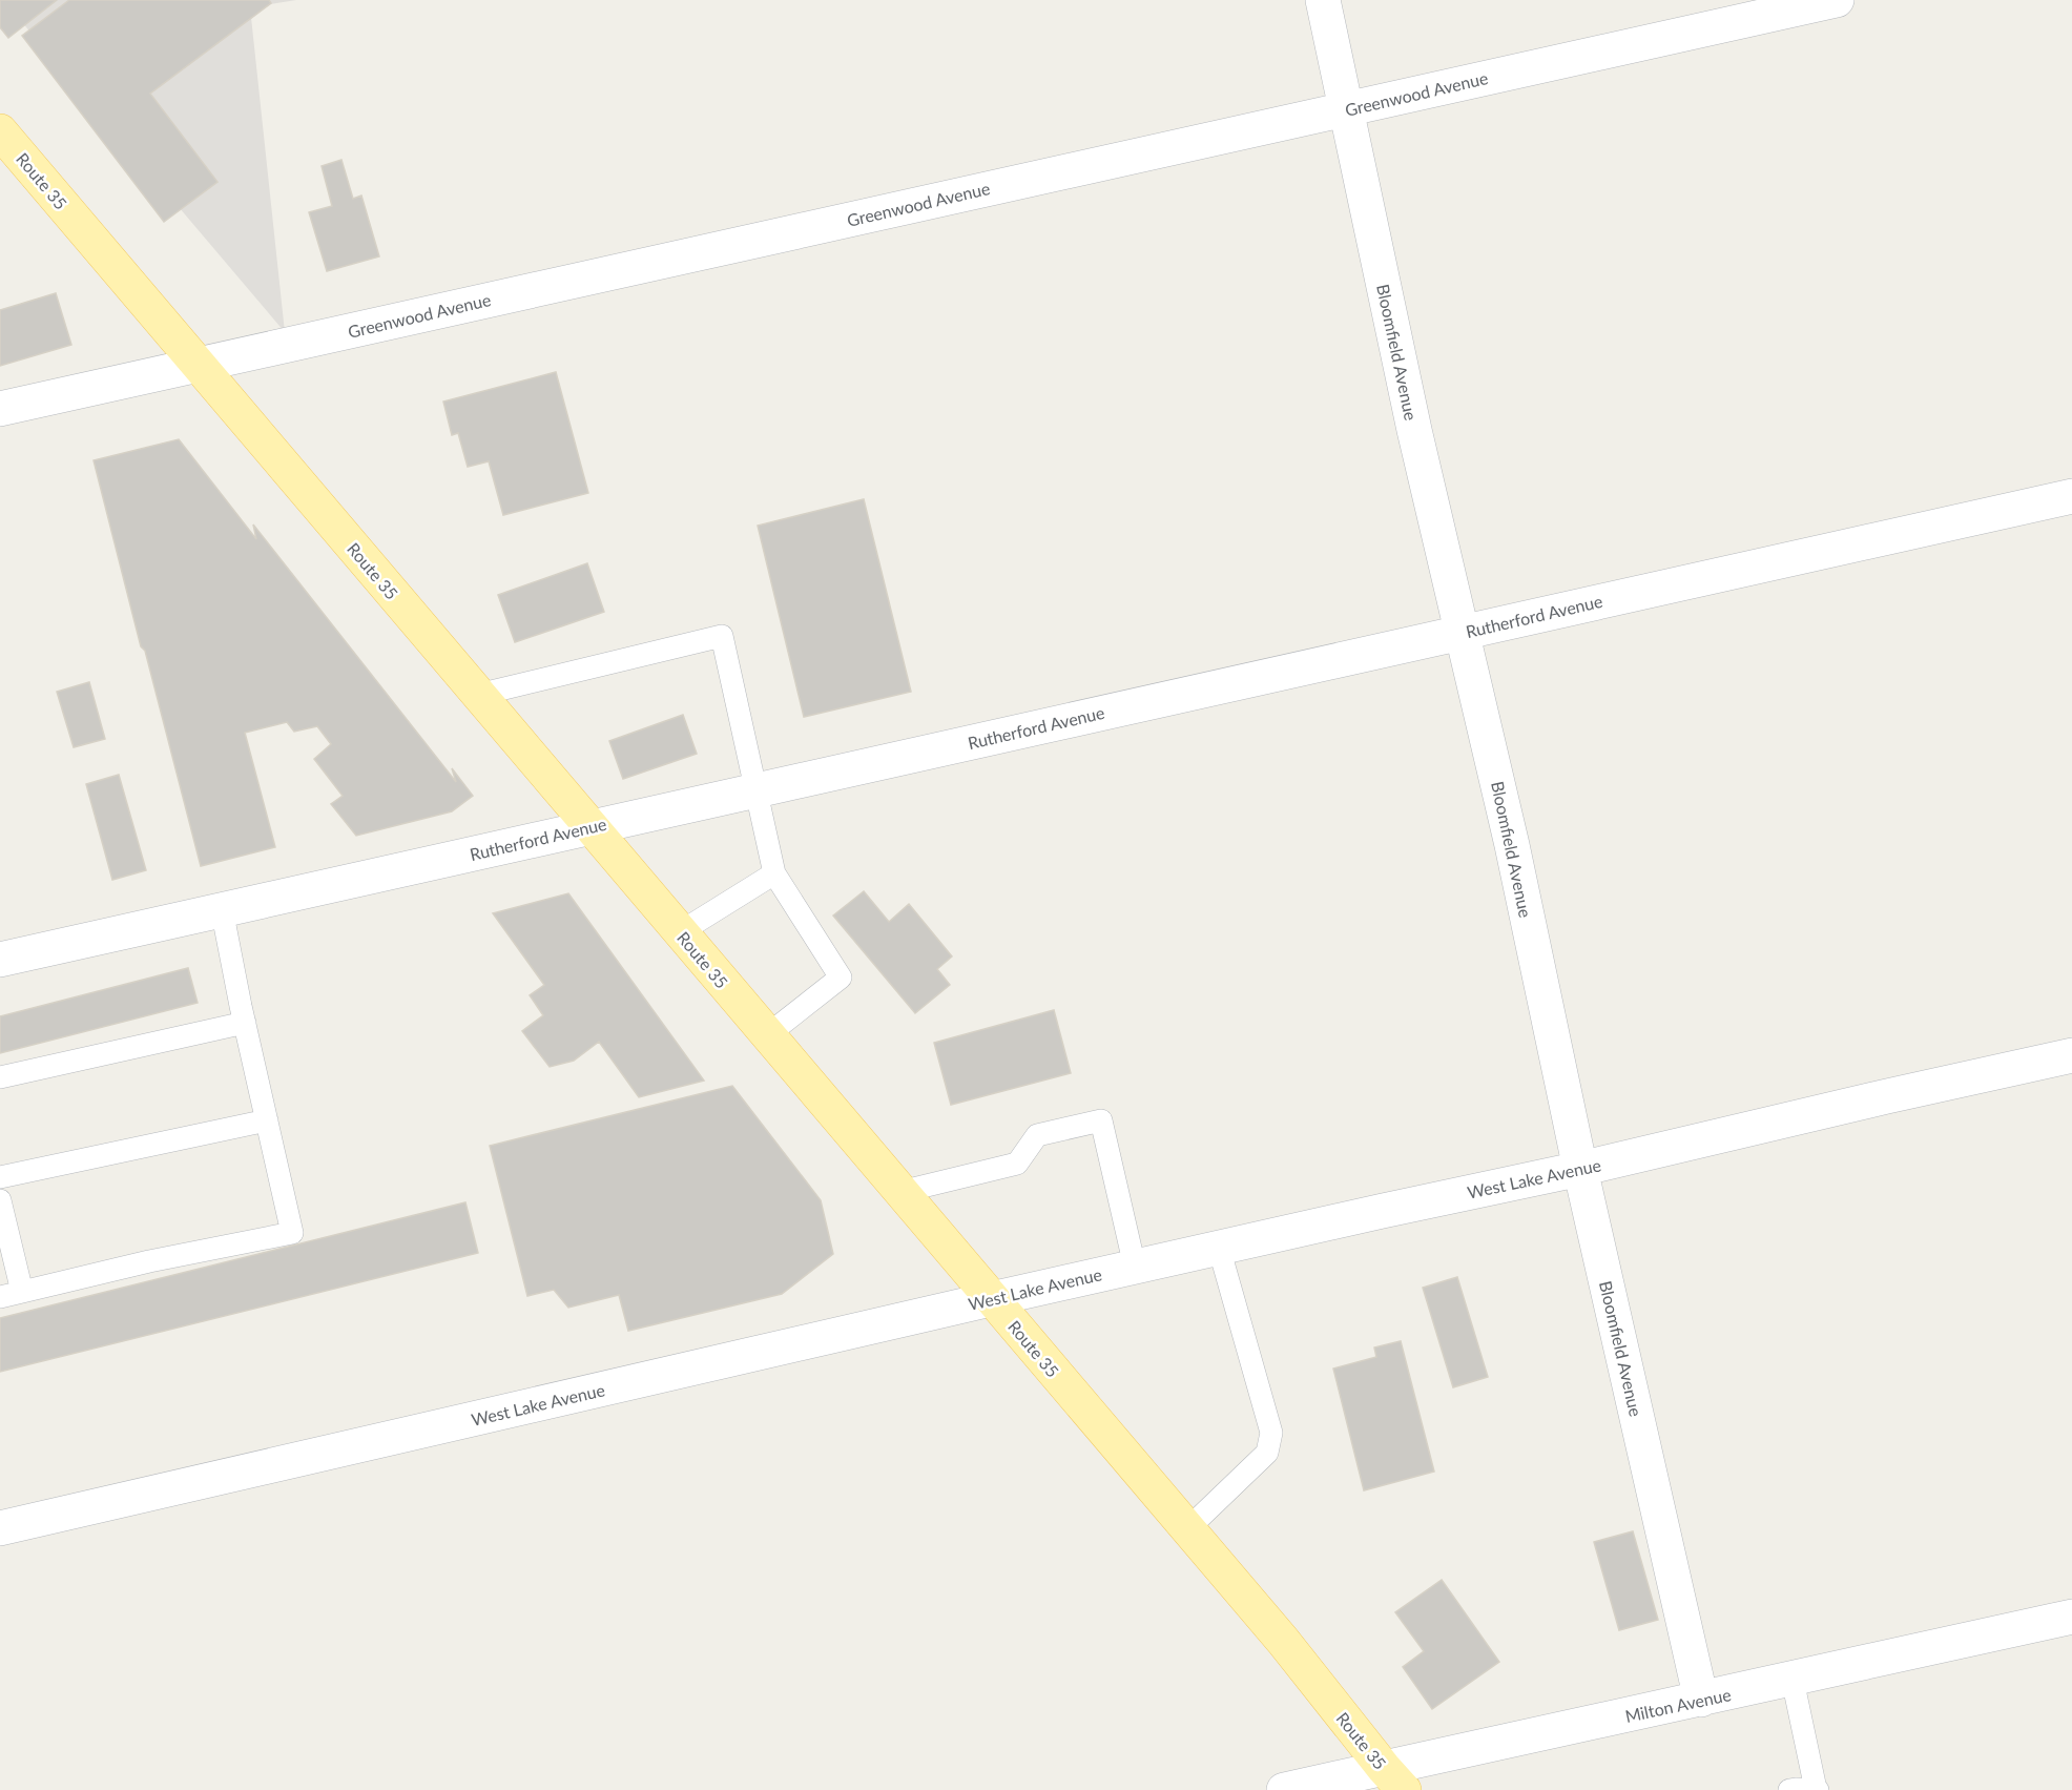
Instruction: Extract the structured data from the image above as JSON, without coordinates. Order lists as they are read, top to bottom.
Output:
{
  "streets": {
    "main road": ["Route 35"],
    "street": [
      "Greenwood Avenue",
      "Bloomfield Avenue",
      "Rutherford Avenue",
      "West Lake Avenue",
      "Milton Avenue"
    ]
  },
  "crossings": [
    ["Greenwood Avenue", "Route 35"],
    ["Greenwood Avenue", "Bloomfield Avenue"],
    ["Route 35", "Rutherford Avenue"],
    ["Route 35", "West Lake Avenue"],
    ["Route 35", "Milton Avenue"],
    ["Bloomfield Avenue", "Rutherford Avenue"],
    ["Bloomfield Avenue", "West Lake Avenue"],
    ["Bloomfield Avenue", "Milton Avenue"]
  ]
}
